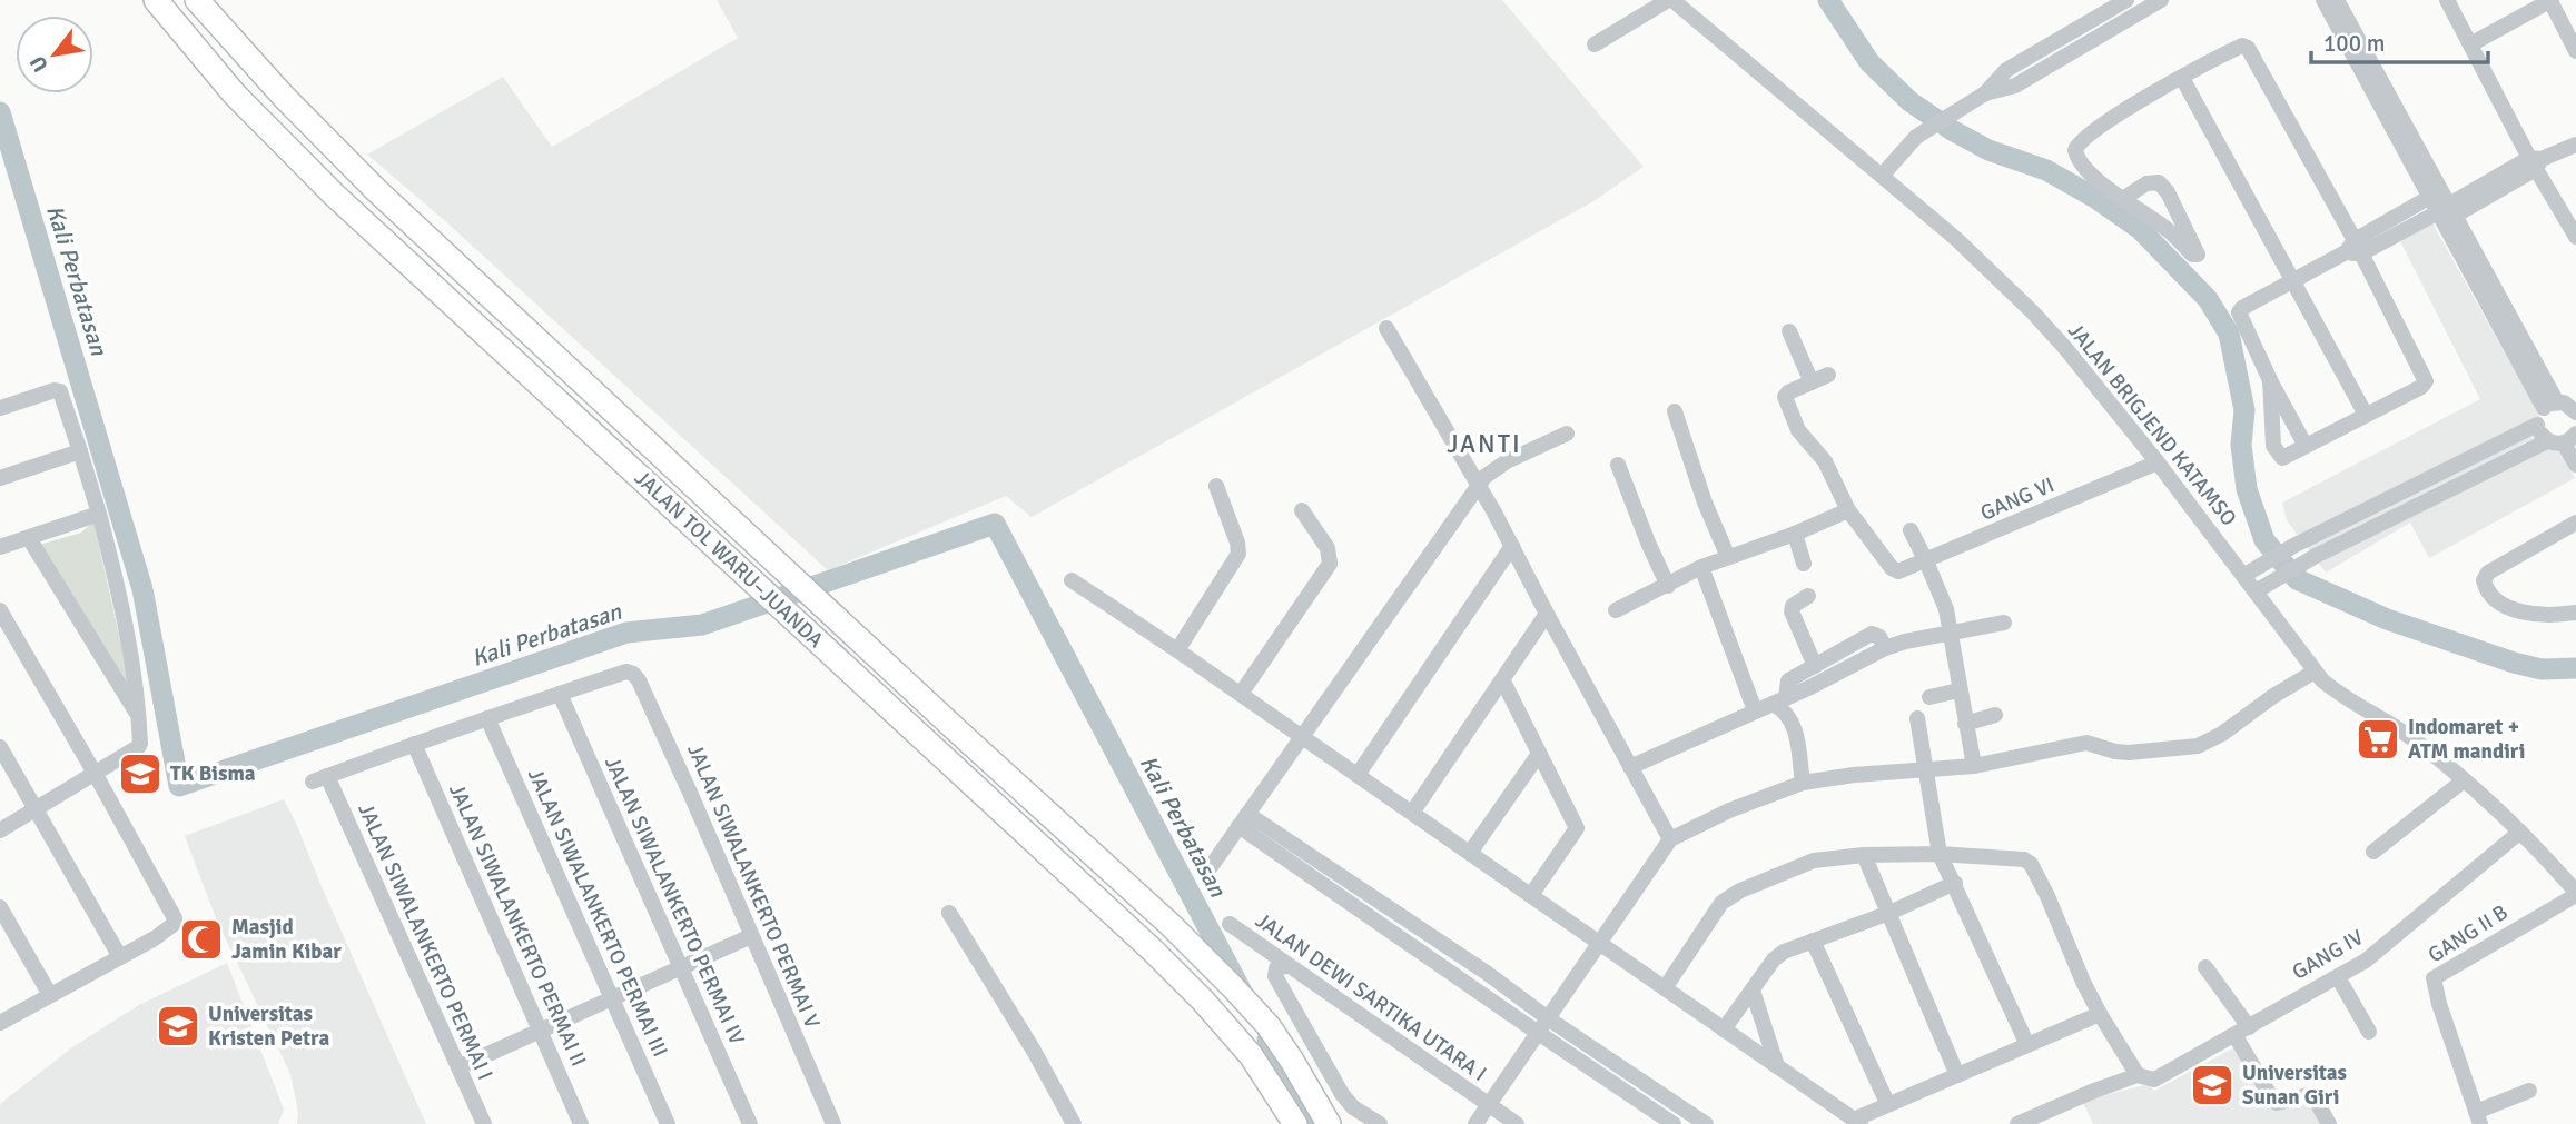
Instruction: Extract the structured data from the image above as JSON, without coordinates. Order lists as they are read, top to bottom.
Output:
{
  "streets": {
    "highway": ["JALAN TOL WARU–JUANDA"],
    "street": [
      "JALAN BRIGJEND KATAMSO",
      "GANG VI",
      "JALAN SIWALANKERTO PERMAI V",
      "JALAN SIWALANKERTO PERMAI IV",
      "JALAN SIWALANKERTO PERMAI III",
      "JALAN SIWALANKERTO PERMAI II",
      "GANG II B",
      "JALAN SIWALANKERTO PERMAI I",
      "GANG IV",
      "JALAN DEWI SARTIKA UTARA I"
    ]
  },
  "crossings": [
    ["JALAN BRIGJEND KATAMSO", "GANG VI"],
    ["JALAN BRIGJEND KATAMSO", "GANG II B"],
    ["JALAN BRIGJEND KATAMSO", "GANG IV"],
    ["JALAN SIWALANKERTO PERMAI V", "JALAN SIWALANKERTO PERMAI IV"],
    ["JALAN SIWALANKERTO PERMAI II", "JALAN SIWALANKERTO PERMAI I"]
  ],
  "districts": ["JANTI"],
  "water": ["Kali Perbatasan"],
  "places": {
    "supermarket": ["Indomaret + ATM mandiri"],
    "school or university": ["TK Bisma", "Universitas Kristen Petra", "Universitas Sunan Giri"],
    "mosque": ["Masjid Jamin Kibar"]
  },
  "scale_bar": "100 m",
  "north": "bottom left"
}
